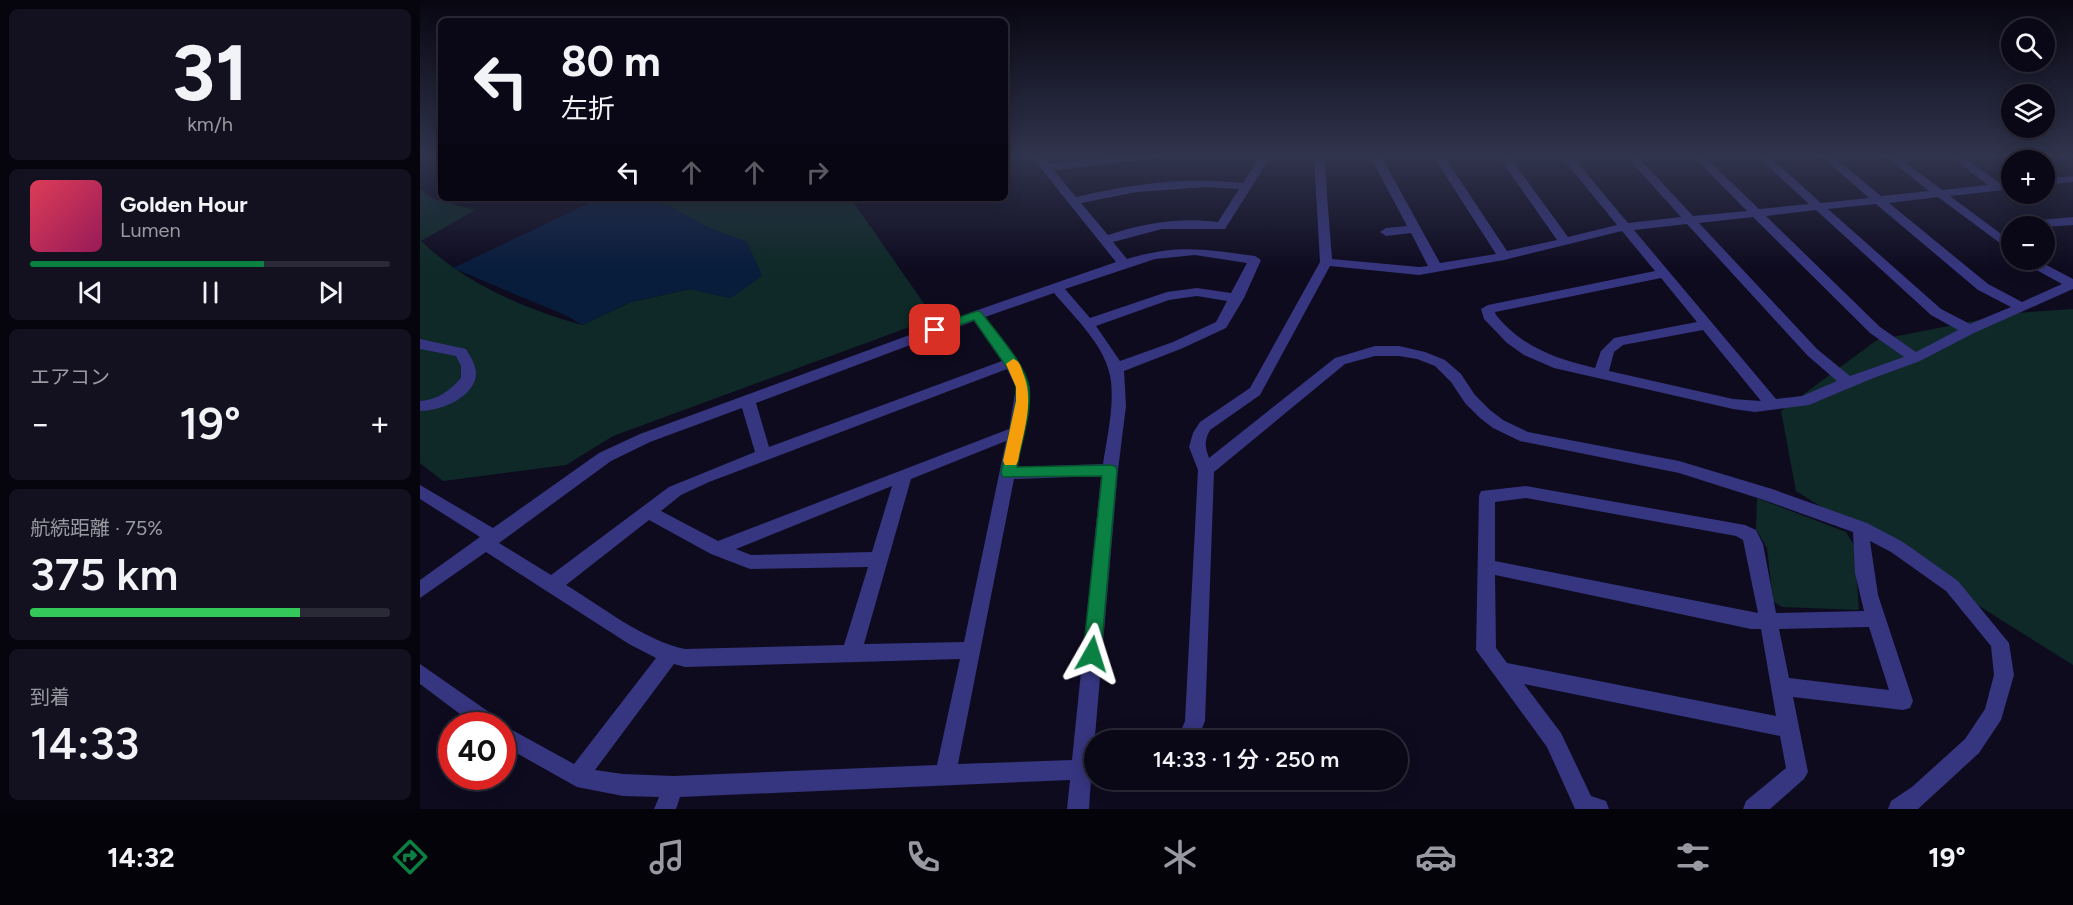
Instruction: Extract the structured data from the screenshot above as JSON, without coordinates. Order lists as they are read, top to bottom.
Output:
{
  "page": {
    "tile": [
      ["31", "km/h"],
      "エアコン",
      ["航続距離 · 75%", "375 km"],
      ["到着", "14:33"]
    ],
    "map_buttons": ["+", "−"],
    "turn": ["80 m", "左折"],
    "song": ["Golden Hour", "Lumen"],
    "heat": ["−", "19°", "+"],
    "limit": "40",
    "trip": "14:33 · 1 分 · 250 m",
    "tabs": ["14:32", "19°"]
  }
}
